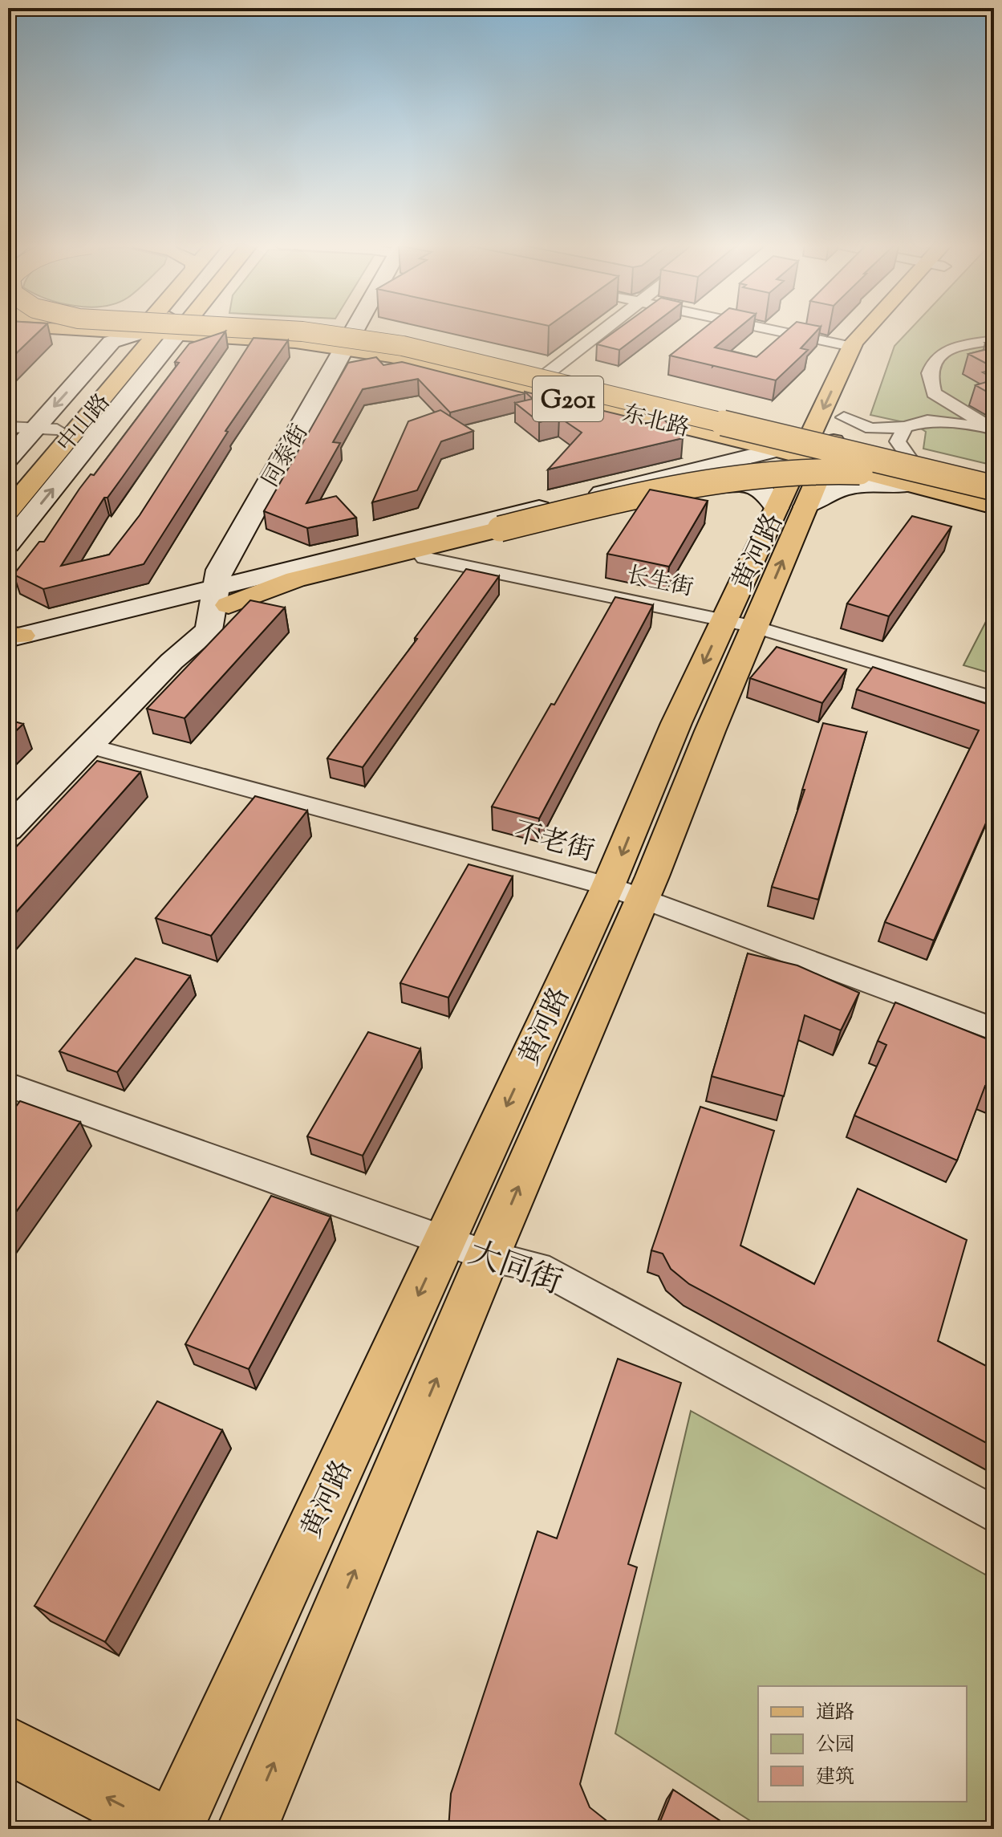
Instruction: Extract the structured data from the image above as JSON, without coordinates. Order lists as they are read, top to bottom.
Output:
{
  "streets": {
    "main road": [
      "G201",
      "东北路",
      "中山路",
      "同泰街",
      "黄河路"
    ],
    "street": ["长生街", "不老街", "大同街"]
  },
  "crossings": [
    ["东北路", "同泰街"],
    ["东北路", "黄河路"],
    ["同泰街", "不老街"],
    ["黄河路", "长生街"],
    ["黄河路", "不老街"],
    ["黄河路", "大同街"]
  ],
  "legend": ["道路", "公园", "建筑"]
}
